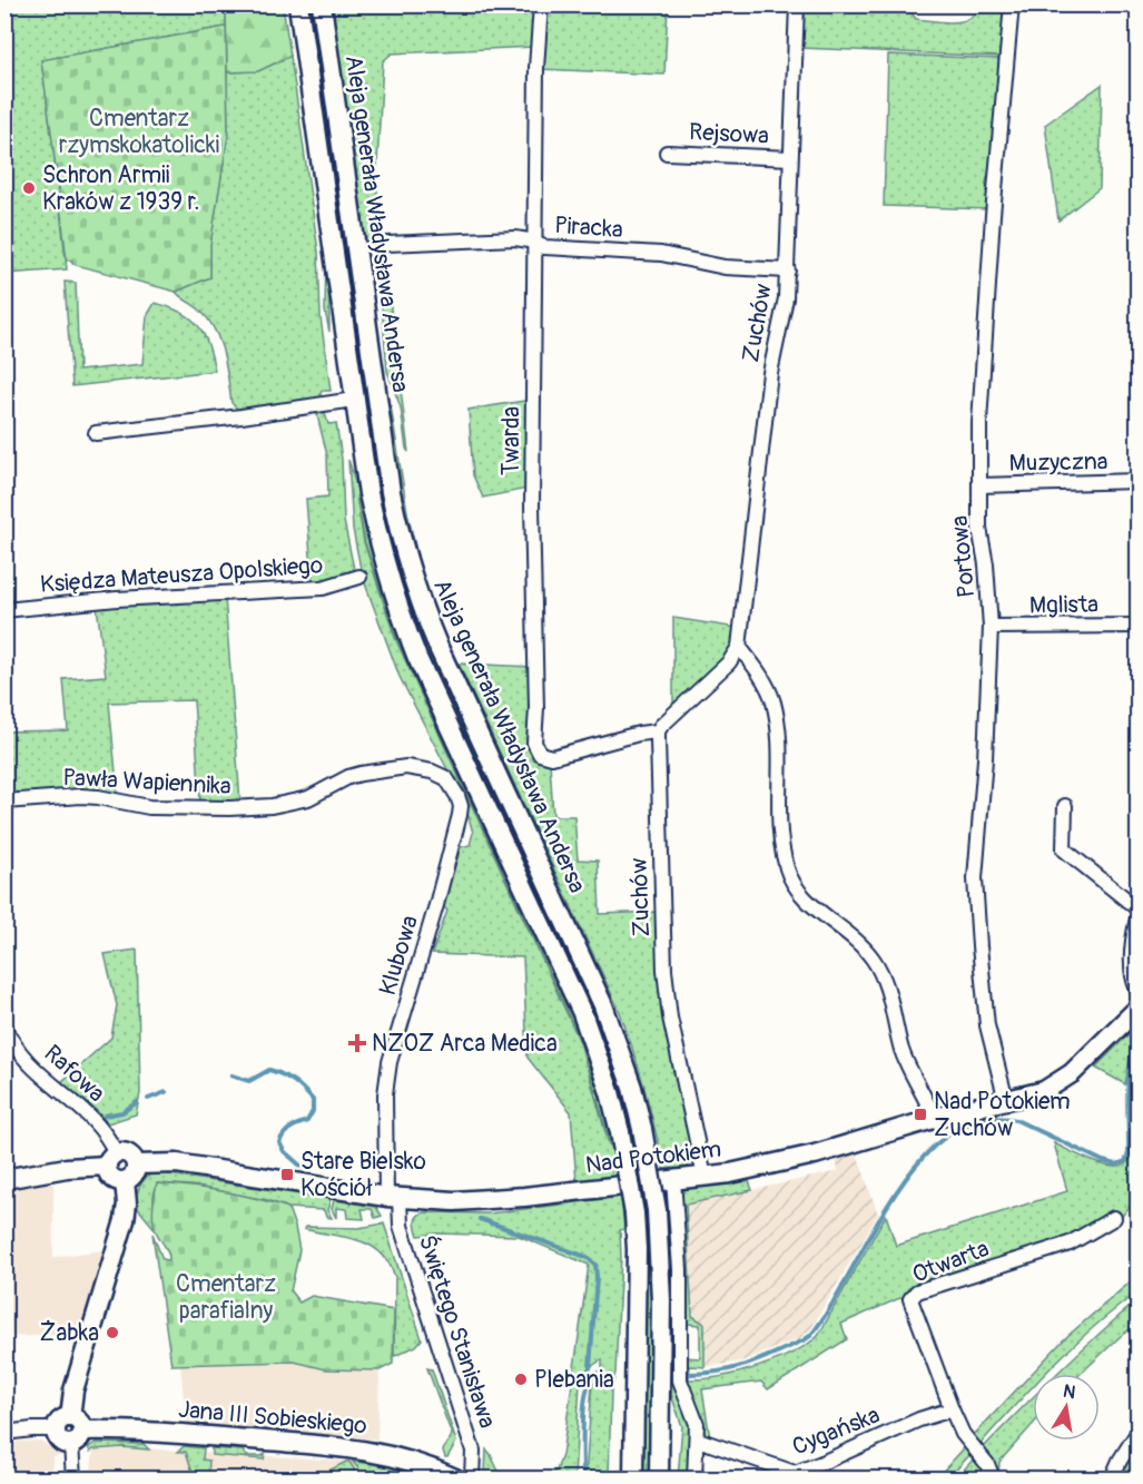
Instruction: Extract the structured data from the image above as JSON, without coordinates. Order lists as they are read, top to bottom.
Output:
{
  "streets": {
    "main road": ["Aleja generała Władysława Andersa", "Nad Potokiem", "Jana III Sobieskiego"],
    "street": [
      "Rejsowa",
      "Piracka",
      "Zuchów",
      "Twarda",
      "Muzyczna",
      "Portowa",
      "Księdza Mateusza Opolskiego",
      "Mglista",
      "Pawła Wapiennika",
      "Klubowa",
      "Rafowa",
      "Otwarta",
      "Świętego Stanisława",
      "Cygańska"
    ]
  },
  "crossings": [
    ["Rejsowa", "Zuchów"],
    ["Piracka", "Zuchów"],
    ["Piracka", "Twarda"],
    ["Zuchów", "Twarda"],
    ["Zuchów", "Nad Potokiem"],
    ["Muzyczna", "Portowa"],
    ["Portowa", "Mglista"],
    ["Portowa", "Nad Potokiem"],
    ["Pawła Wapiennika", "Klubowa"],
    ["Klubowa", "Nad Potokiem"],
    ["Klubowa", "Świętego Stanisława"],
    ["Rafowa", "Nad Potokiem"],
    ["Nad Potokiem", "Świętego Stanisława"],
    ["Otwarta", "Cygańska"]
  ],
  "parks": ["Cmentarz rzymskokatolicki", "Cmentarz parafialny"],
  "places": {
    "other": ["Schron Armii Kraków z 1939 r.", "Żabka", "Plebania"],
    "health": ["NZOZ Arca Medica"],
    "transit": ["Nad Potokiem Zuchów", "Stare Bielsko Kościół"]
  },
  "north": "top"
}
